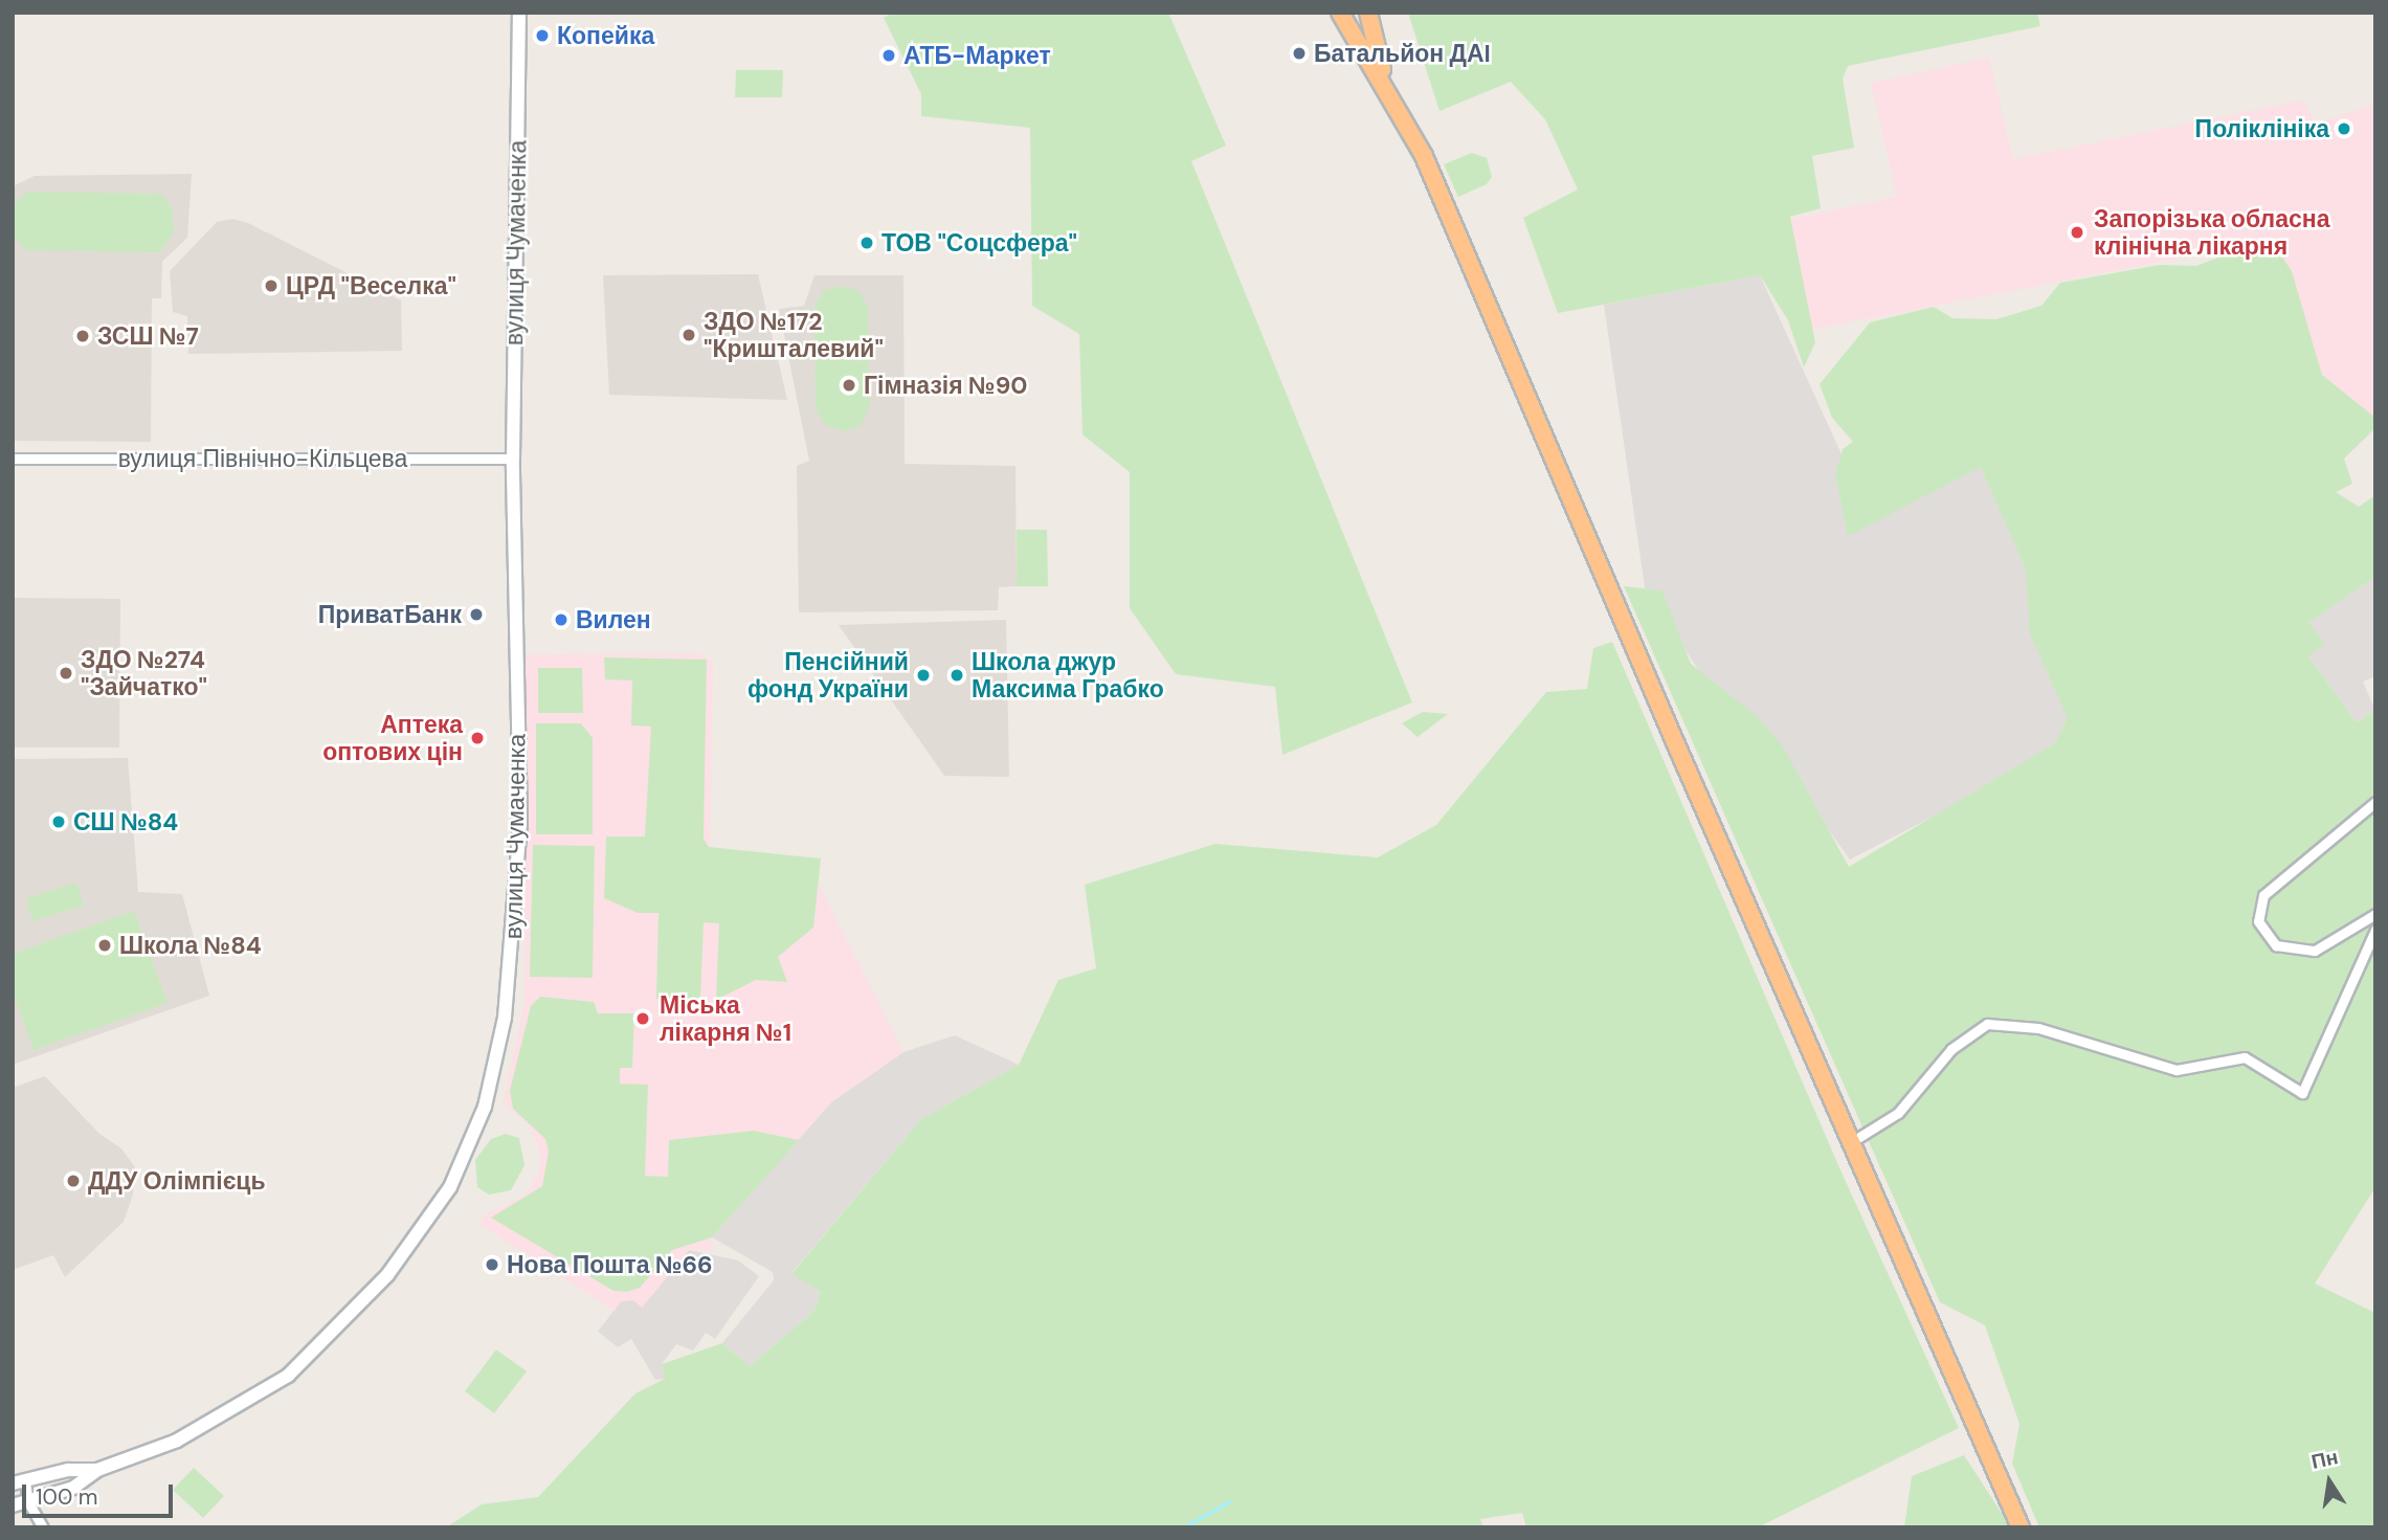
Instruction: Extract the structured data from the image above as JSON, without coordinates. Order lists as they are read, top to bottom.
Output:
{
  "streets": {
    "street": ["вулиця Чумаченка", "вулиця Північно-Кільцева"]
  },
  "crossings": [
    ["вулиця Чумаченка", "вулиця Північно-Кільцева"]
  ],
  "places": [
    "Копейка",
    "Батальйон ДАI",
    "АТБ-Маркет",
    "Поліклініка",
    "Запорізька обласна клінічна лікарня",
    "ТОВ \"Соцсфера\"",
    "ЦРД \"Веселка\"",
    "ЗДО №172 \"Кришталевий\"",
    "ЗСШ №7",
    "Гімназія №90",
    "ПриватБанк",
    "Вилен",
    "ЗДО №274 \"Зайчатко\"",
    "Пенсійний фонд України",
    "Школа джур Максима Грабко",
    "Аптека оптових цін",
    "СШ №84",
    "Школа №84",
    "Міська лікарня №1",
    "ДДУ Олімпієць",
    "Нова Пошта №66"
  ],
  "scale_bar": "100 m",
  "north": "top"
}
